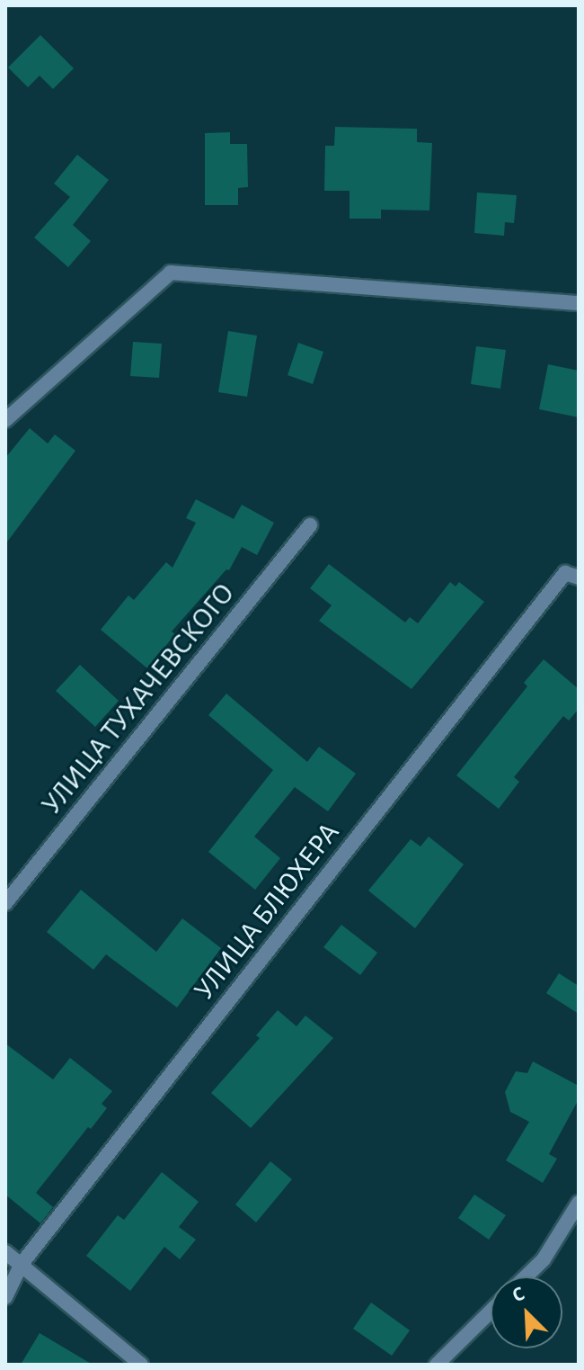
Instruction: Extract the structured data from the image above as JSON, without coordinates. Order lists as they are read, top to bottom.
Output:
{
  "streets": {
    "street": ["УЛИЦА ТУХАЧЕВСКОГО", "УЛИЦА БЛЮХЕРА"]
  },
  "north": "top left"
}
